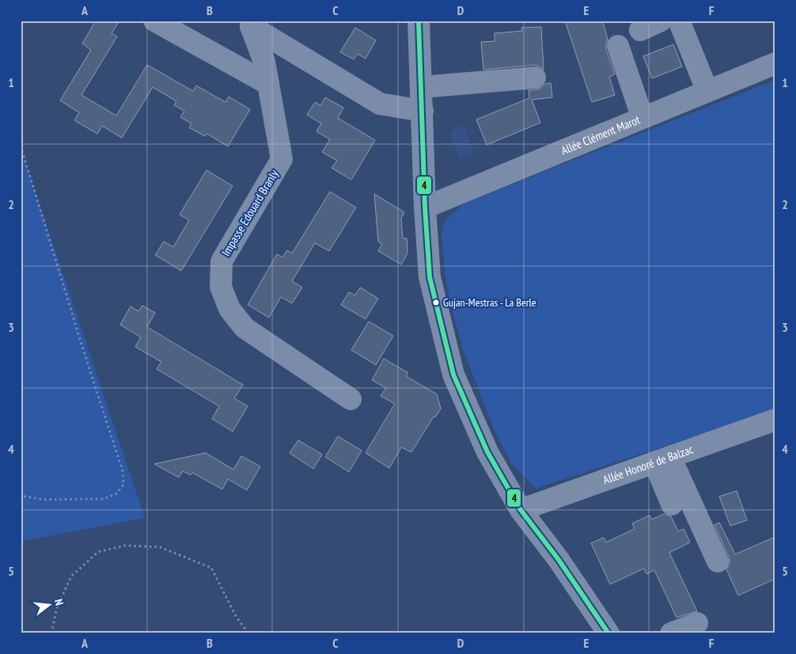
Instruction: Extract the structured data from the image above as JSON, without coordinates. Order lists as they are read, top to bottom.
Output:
{
  "streets": {
    "street": ["Allée Clément Marot", "Impasse Edouard Branly", "Allée Honoré de Balzac"]
  },
  "places": ["Gujan-Mestras - La Berle"],
  "lines": ["transit line 4"],
  "north": "right",
  "grid": {
    "columns": [
      "A",
      "B",
      "C",
      "D",
      "E",
      "F"
    ],
    "rows": [
      "1",
      "2",
      "3",
      "4",
      "5"
    ]
  }
}
